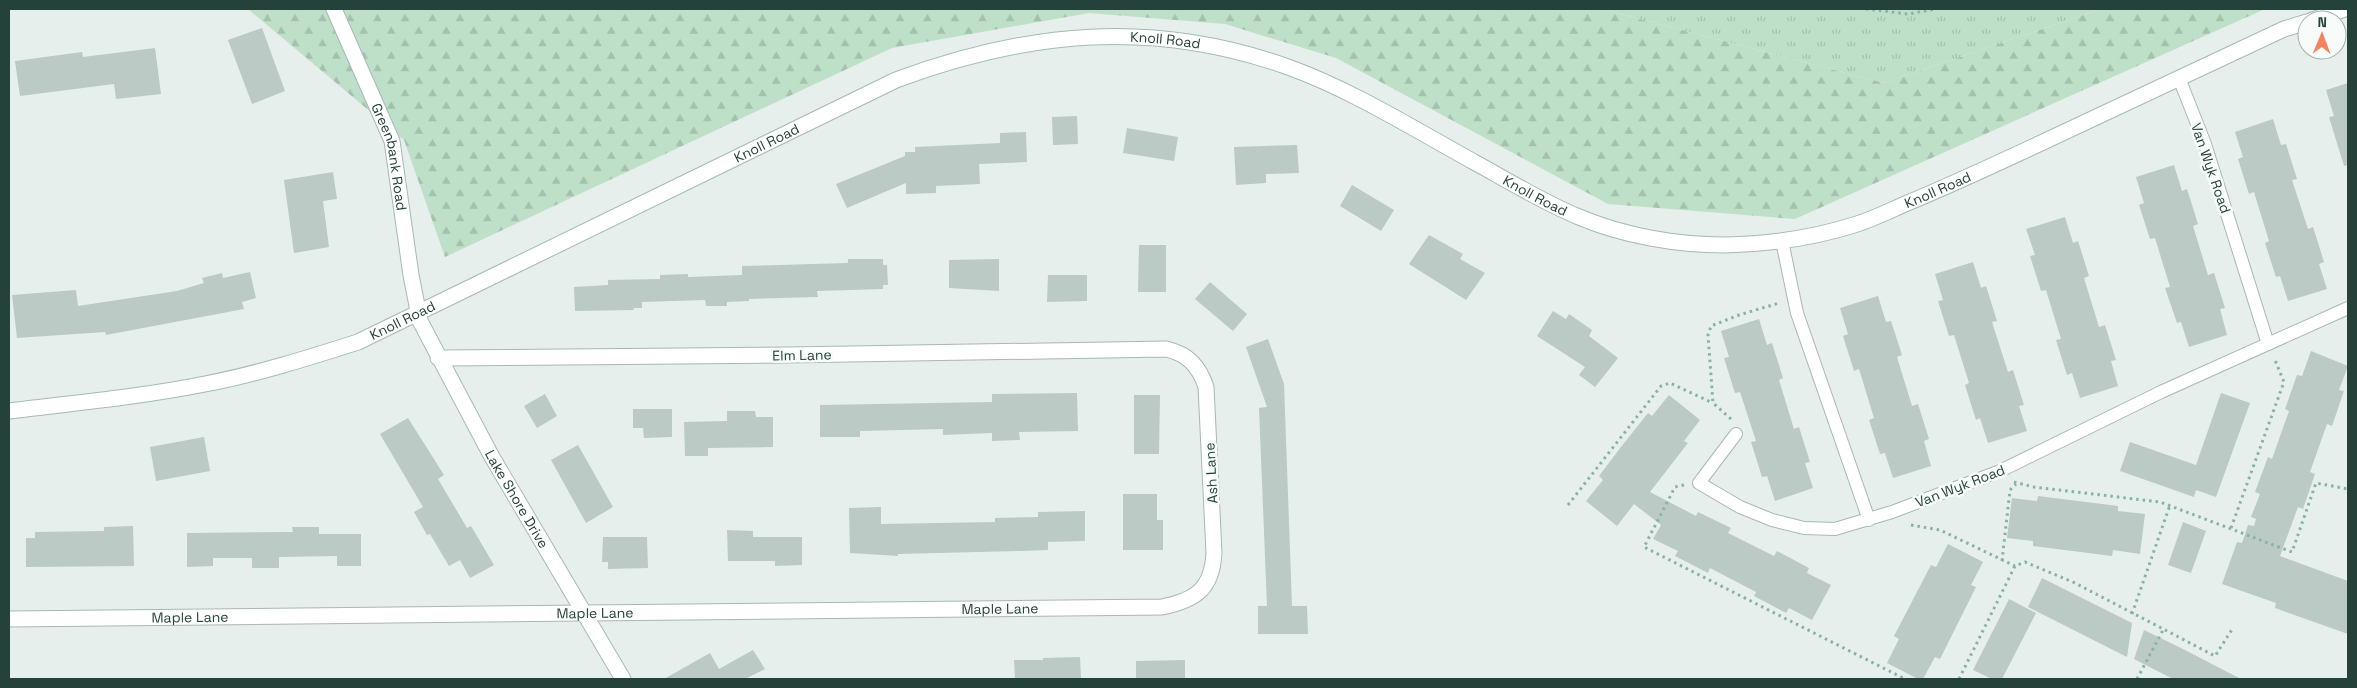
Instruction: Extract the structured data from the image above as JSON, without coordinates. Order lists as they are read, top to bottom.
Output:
{
  "streets": {
    "street": [
      "Knoll Road",
      "Greenbank Road",
      "Elm Lane",
      "Ash Lane",
      "Lake Shore Drive",
      "Maple Lane"
    ],
    "lane": ["Van Wyk Road"]
  },
  "crossings": [
    ["Knoll Road", "Greenbank Road"],
    ["Knoll Road", "Van Wyk Road"],
    ["Knoll Road", "Lake Shore Drive"],
    ["Greenbank Road", "Lake Shore Drive"],
    ["Elm Lane", "Ash Lane"],
    ["Elm Lane", "Lake Shore Drive"],
    ["Ash Lane", "Maple Lane"],
    ["Lake Shore Drive", "Maple Lane"]
  ],
  "north": "top"
}
